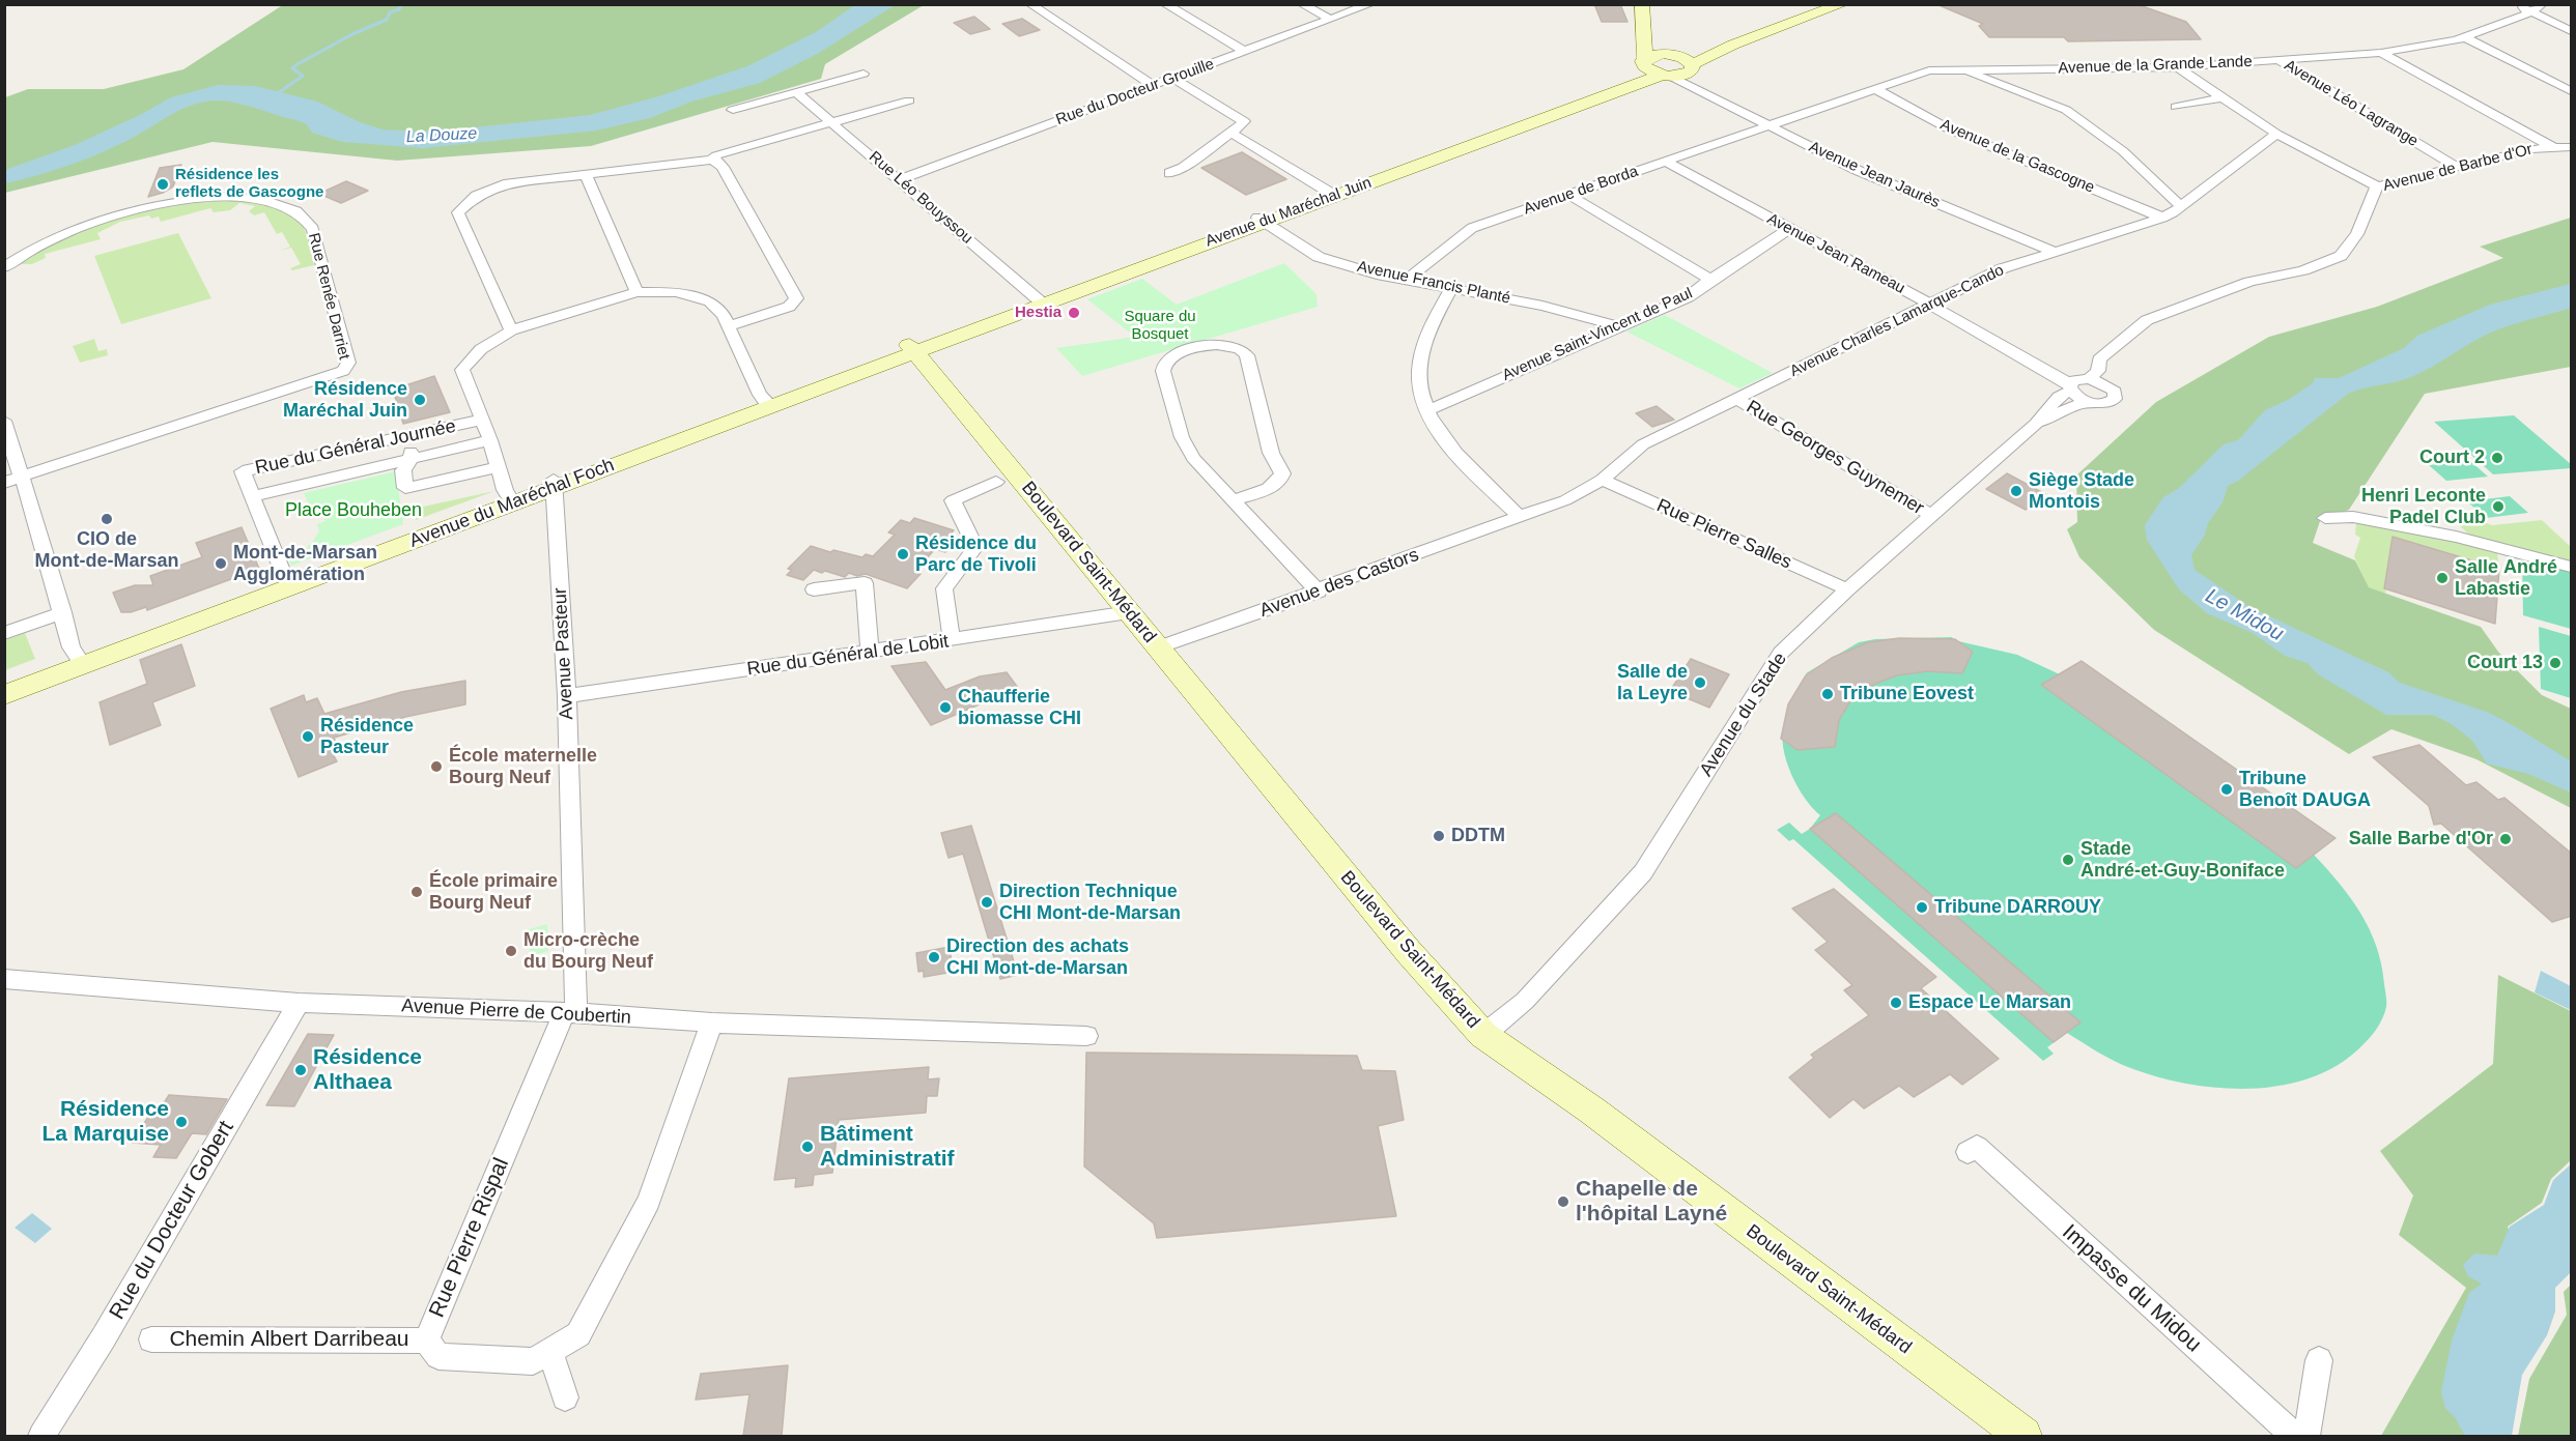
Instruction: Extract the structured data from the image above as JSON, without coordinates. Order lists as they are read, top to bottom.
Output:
{
  "streets": {
    "main road": ["Avenue du Maréchal Juin", "Avenue du Maréchal Foch", "Boulevard Saint-Médard"],
    "street": [
      "Avenue de la Grande Lande",
      "Rue du Docteur Grouille",
      "Avenue Léo Lagrange",
      "Avenue de la Gascogne",
      "Avenue de Barbe d'Or",
      "Avenue Jean Jaurès",
      "Avenue de Borda",
      "Rue Léo Bouyssou",
      "Avenue Jean Rameau",
      "Avenue Francis Planté",
      "Rue Renée Darriet",
      "Avenue Charles Lamarque-Cando",
      "Avenue Saint-Vincent de Paul",
      "Rue du Général Journée",
      "Rue Georges Guynemer",
      "Rue Pierre Salles",
      "Avenue des Castors",
      "Avenue Pasteur",
      "Rue du Général de Lobit",
      "Avenue du Stade",
      "Avenue Pierre de Coubertin",
      "Rue du Docteur Gobert",
      "Rue Pierre Rispal",
      "Impasse du Midou",
      "Chemin Albert Darribeau"
    ]
  },
  "crossings": [
    ["Avenue de la Grande Lande", "Avenue Léo Lagrange"],
    ["Avenue de la Grande Lande", "Avenue de la Gascogne"],
    ["Avenue de la Grande Lande", "Avenue Jean Jaurès"],
    ["Avenue de la Grande Lande", "Avenue de Borda"],
    ["Rue du Docteur Grouille", "Rue Léo Bouyssou"],
    ["Avenue Léo Lagrange", "Avenue de Barbe d'Or"],
    ["Avenue de la Gascogne", "Avenue Charles Lamarque-Cando"],
    ["Avenue de Barbe d'Or", "Avenue du Stade"],
    ["Avenue Jean Jaurès", "Avenue de Borda"],
    ["Avenue Jean Jaurès", "Avenue du Maréchal Juin"],
    ["Avenue Jean Jaurès", "Avenue Charles Lamarque-Cando"],
    ["Avenue de Borda", "Avenue Jean Rameau"],
    ["Avenue de Borda", "Avenue Francis Planté"],
    ["Rue Léo Bouyssou", "Avenue du Maréchal Juin"],
    ["Avenue du Maréchal Juin", "Avenue Francis Planté"],
    ["Avenue du Maréchal Juin", "Avenue du Maréchal Foch"],
    ["Avenue du Maréchal Juin", "Boulevard Saint-Médard"],
    ["Avenue Jean Rameau", "Avenue Charles Lamarque-Cando"],
    ["Avenue Jean Rameau", "Avenue Saint-Vincent de Paul"],
    ["Avenue Jean Rameau", "Avenue du Stade"],
    ["Avenue Francis Planté", "Avenue Saint-Vincent de Paul"],
    ["Avenue Charles Lamarque-Cando", "Rue Georges Guynemer"],
    ["Avenue Charles Lamarque-Cando", "Rue Pierre Salles"],
    ["Avenue Charles Lamarque-Cando", "Avenue des Castors"],
    ["Rue du Général Journée", "Avenue du Maréchal Foch"],
    ["Rue Georges Guynemer", "Avenue du Stade"],
    ["Avenue du Maréchal Foch", "Boulevard Saint-Médard"],
    ["Avenue du Maréchal Foch", "Avenue Pasteur"],
    ["Rue Pierre Salles", "Avenue du Stade"],
    ["Boulevard Saint-Médard", "Avenue des Castors"],
    ["Boulevard Saint-Médard", "Rue du Général de Lobit"],
    ["Boulevard Saint-Médard", "Avenue du Stade"],
    ["Avenue Pasteur", "Rue du Général de Lobit"],
    ["Avenue Pasteur", "Avenue Pierre de Coubertin"],
    ["Avenue Pasteur", "Rue Pierre Rispal"],
    ["Avenue Pierre de Coubertin", "Rue du Docteur Gobert"],
    ["Avenue Pierre de Coubertin", "Rue Pierre Rispal"],
    ["Rue Pierre Rispal", "Chemin Albert Darribeau"]
  ],
  "water": ["La Douze", "Le Midou"],
  "parks": ["Square du Bosquet", "Place Bouheben"],
  "places": [
    "Résidence les reflets de Gascogne",
    "Hestia",
    "Résidence Maréchal Juin",
    "Court 2",
    "Siège Stade Montois",
    "Henri Leconte Padel Club",
    "CIO de Mont-de-Marsan",
    "Résidence du Parc de Tivoli",
    "Mont-de-Marsan Agglomération",
    "Salle André Labastie",
    "Court 13",
    "Salle de la Leyre",
    "Tribune Eovest",
    "Chaufferie biomasse CHI",
    "Résidence Pasteur",
    "École maternelle Bourg Neuf",
    "Tribune Benoît DAUGA",
    "DDTM",
    "Salle Barbe d'Or",
    "Stade André-et-Guy-Boniface",
    "École primaire Bourg Neuf",
    "Direction Technique CHI Mont-de-Marsan",
    "Tribune DARROUY",
    "Micro-crèche du Bourg Neuf",
    "Direction des achats CHI Mont-de-Marsan",
    "Espace Le Marsan",
    "Résidence Althaea",
    "Résidence La Marquise",
    "Bâtiment Administratif",
    "Chapelle de l'hôpital Layné"
  ]
}
